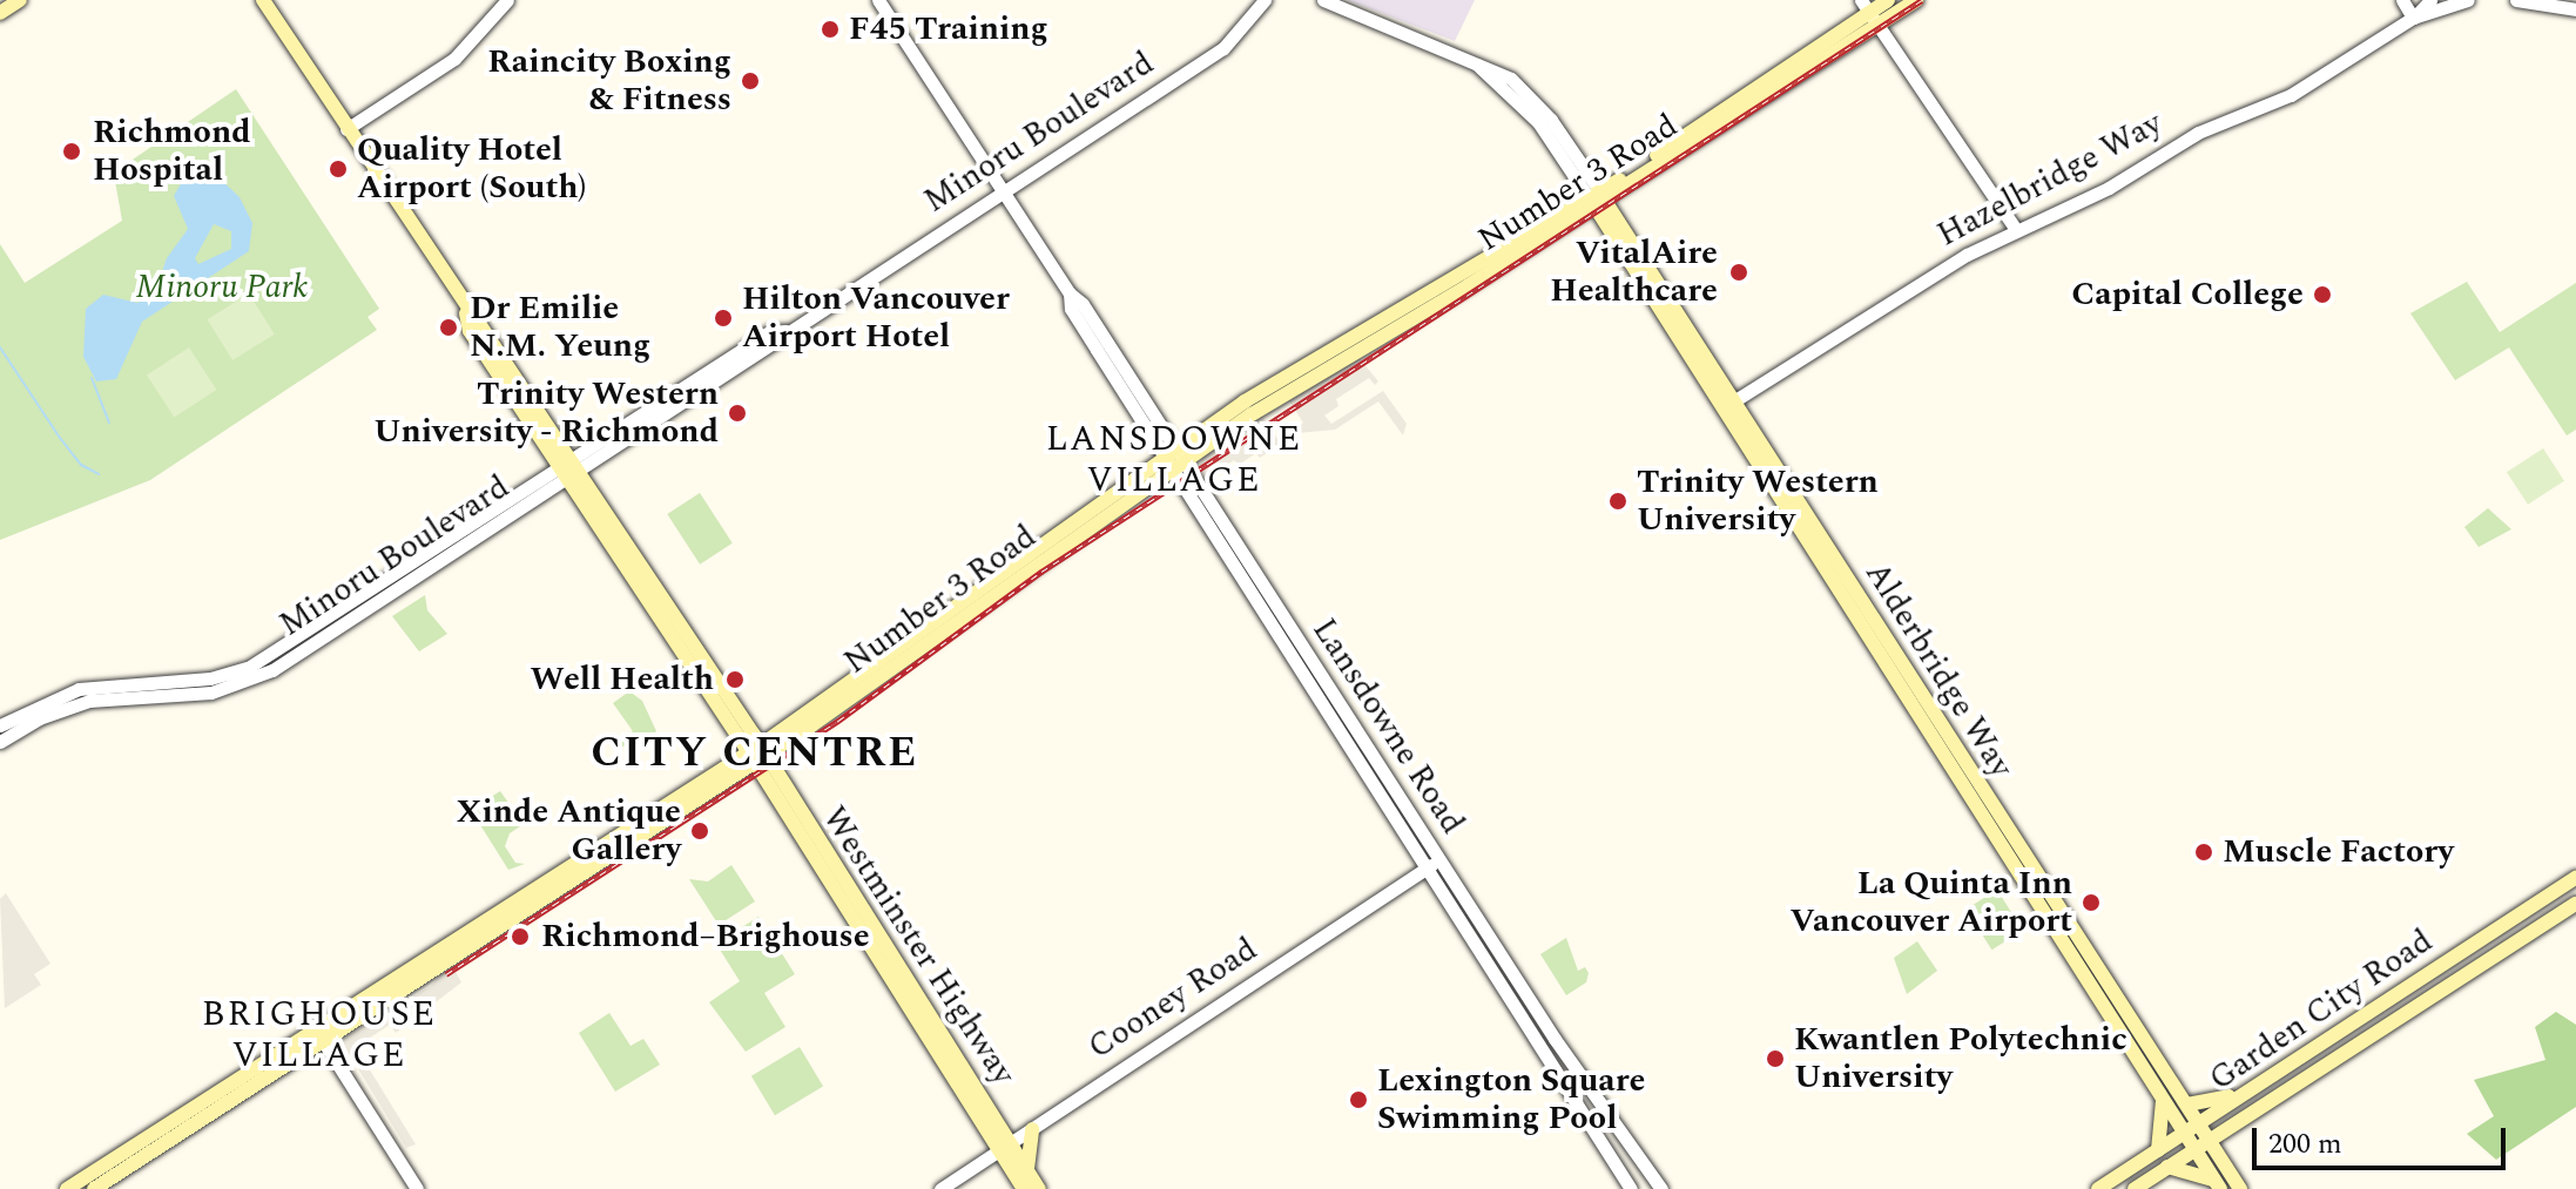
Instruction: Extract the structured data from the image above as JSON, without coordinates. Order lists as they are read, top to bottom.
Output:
{
  "streets": {
    "main road": [
      "Number 3 Road",
      "Alderbridge Way",
      "Westminster Highway",
      "Garden City Road"
    ],
    "street": [
      "Minoru Boulevard",
      "Hazelbridge Way",
      "Lansdowne Road",
      "Cooney Road"
    ]
  },
  "crossings": [
    ["Minoru Boulevard", "Lansdowne Road"],
    ["Minoru Boulevard", "Westminster Highway"],
    ["Hazelbridge Way", "Alderbridge Way"],
    ["Number 3 Road", "Alderbridge Way"],
    ["Number 3 Road", "Lansdowne Road"],
    ["Number 3 Road", "Westminster Highway"],
    ["Alderbridge Way", "Garden City Road"],
    ["Lansdowne Road", "Cooney Road"],
    ["Westminster Highway", "Cooney Road"]
  ],
  "districts": ["LANSDOWNE VILLAGE", "CITY CENTRE", "BRIGHOUSE VILLAGE"],
  "parks": ["Minoru Park"],
  "places": [
    "F45 Training",
    "Raincity Boxing & Fitness",
    "Richmond Hospital",
    "Quality Hotel Airport (South)",
    "VitalAire Healthcare",
    "Capital College",
    "Hilton Vancouver Airport Hotel",
    "Dr Emilie N.M. Yeung",
    "Trinity Western University - Richmond",
    "Trinity Western University",
    "Well Health",
    "Xinde Antique Gallery",
    "Muscle Factory",
    "La Quinta Inn Vancouver Airport",
    "Richmond–Brighouse",
    "Kwantlen Polytechnic University",
    "Lexington Square Swimming Pool"
  ],
  "scale_bar": "200 m"
}
